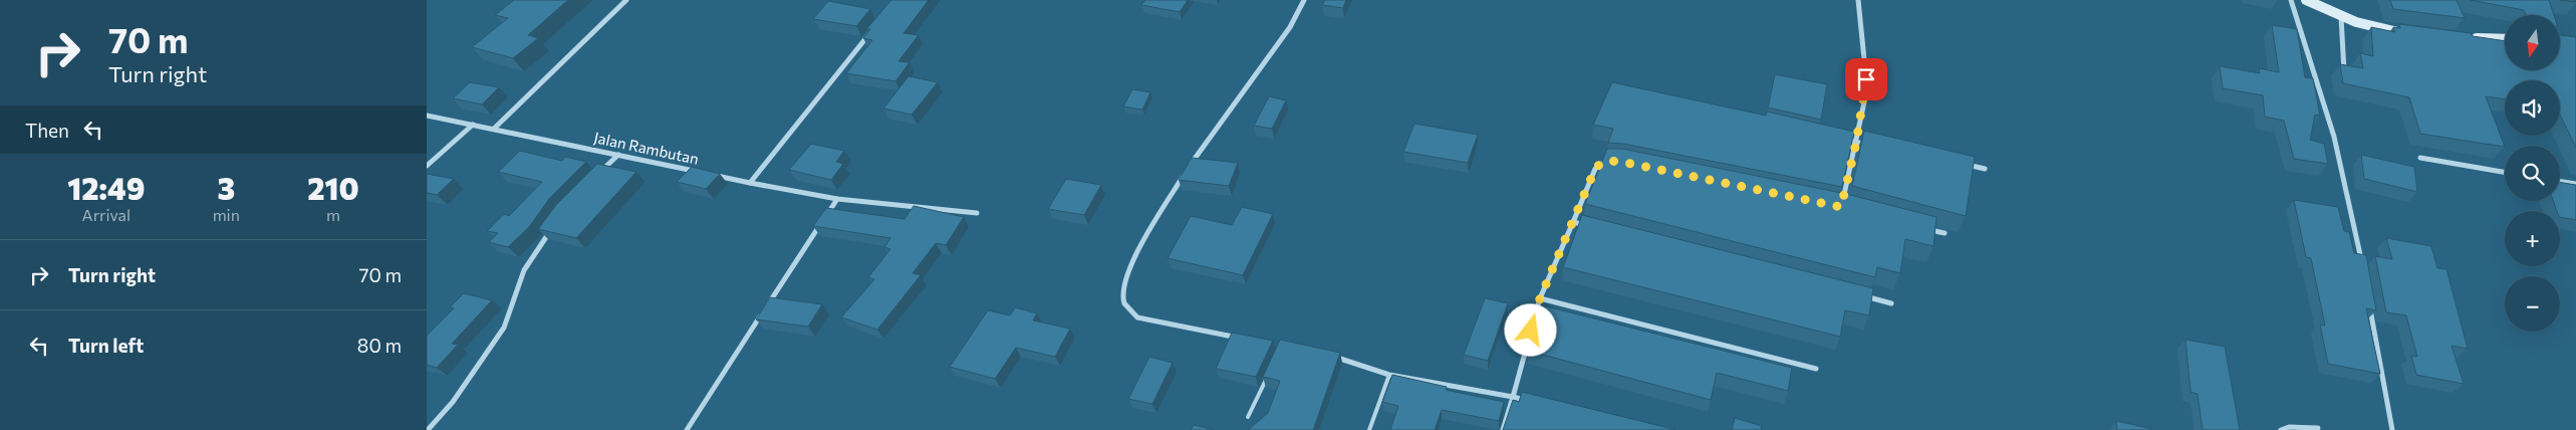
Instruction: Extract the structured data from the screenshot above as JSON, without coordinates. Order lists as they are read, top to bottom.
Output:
{
  "streets": {
    "street": ["Jalan Rambutan"]
  },
  "north": "bottom",
  "page": {
    "turn": ["70 m", "Turn right"],
    "map_buttons": ["+", "−"],
    "then": "Then",
    "eta": [
      "12:49",
      "Arrival",
      "3",
      "min",
      "210",
      "m"
    ],
    "list": [
      {
        "name": "Turn right",
        "value": "70 m"
      },
      {
        "name": "Turn left",
        "value": "80 m"
      }
    ]
  }
}
